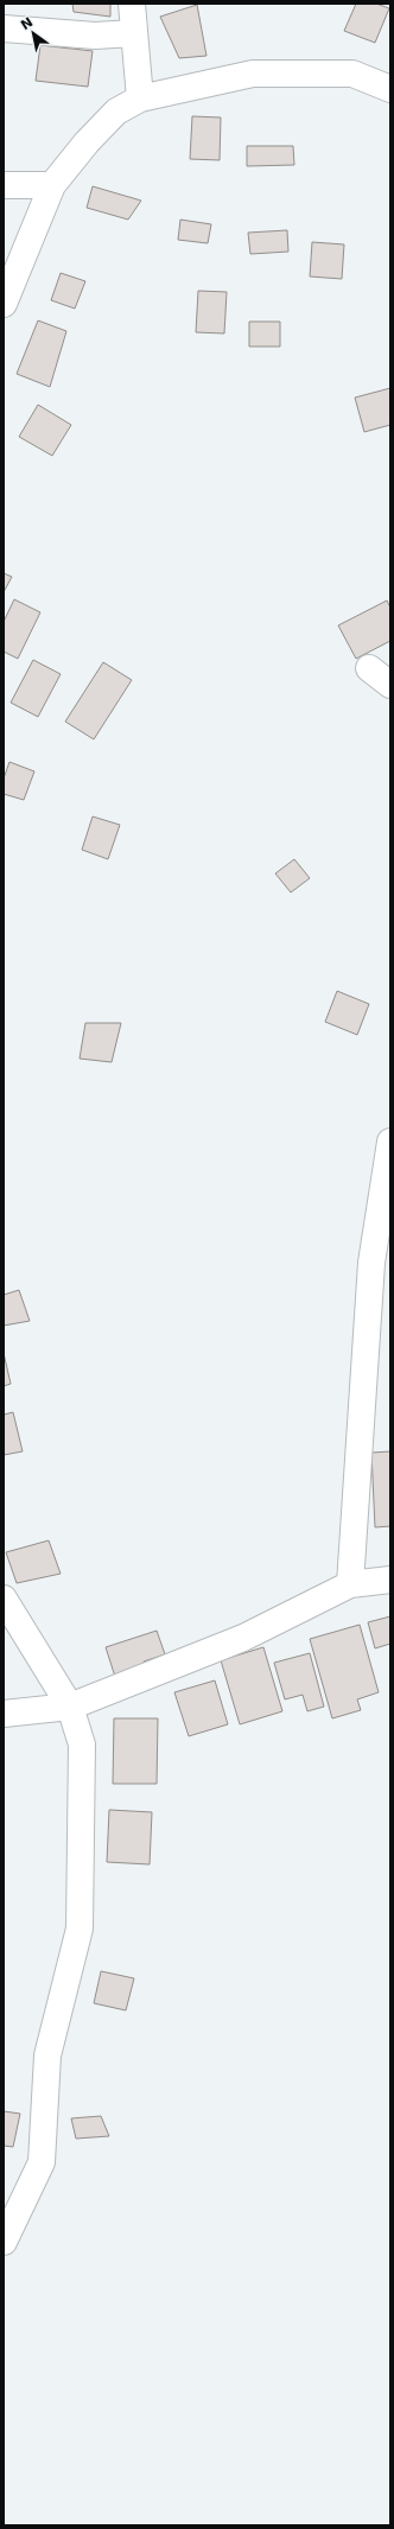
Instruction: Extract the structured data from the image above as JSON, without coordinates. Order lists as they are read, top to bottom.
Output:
{
  "north": "top left"
}
